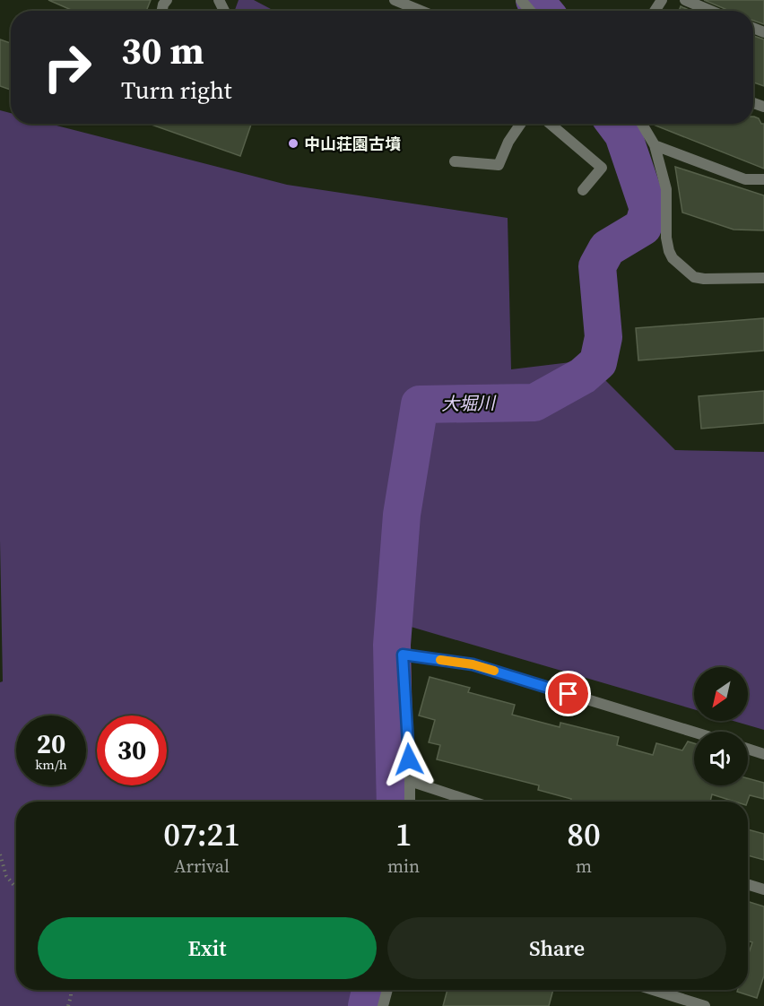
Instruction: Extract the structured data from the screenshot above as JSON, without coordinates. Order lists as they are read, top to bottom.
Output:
{
  "water": ["大堀川"],
  "places": ["中山荘園古墳"],
  "north": "bottom left",
  "page": {
    "turn": ["30 m", "Turn right"],
    "speed": "20 km/h",
    "limit": "30",
    "eta": [
      "07:21",
      "Arrival",
      "1",
      "min",
      "80",
      "m"
    ],
    "buttons": ["Exit", "Share"]
  }
}
